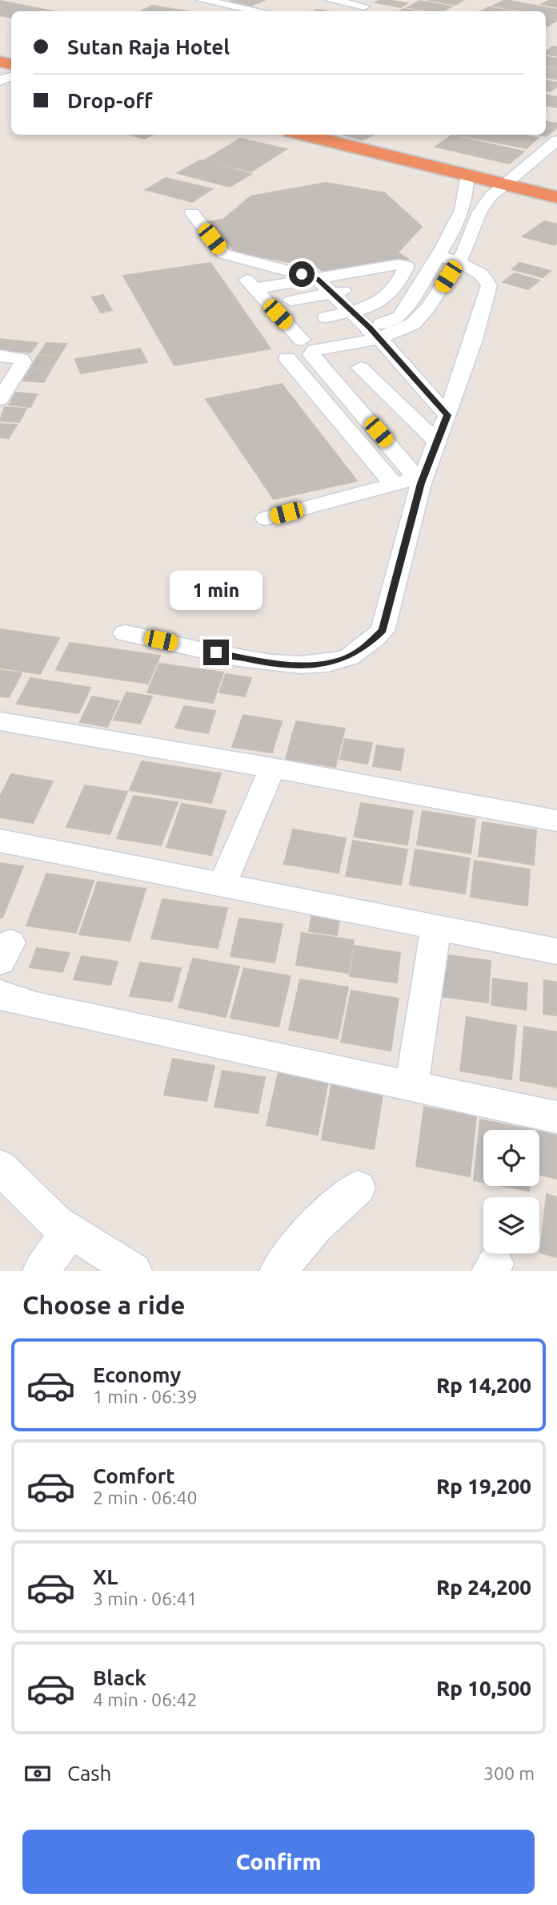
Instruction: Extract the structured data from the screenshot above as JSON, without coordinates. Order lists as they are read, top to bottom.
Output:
{
  "page": {
    "banner": ["Sutan Raja Hotel", "Drop-off"],
    "bubble": "1 min",
    "heading": "Choose a ride",
    "list": [
      {
        "name": "Economy",
        "note": "1 min · 06:39",
        "value": "Rp 14,200"
      },
      {
        "name": "Comfort",
        "note": "2 min · 06:40",
        "value": "Rp 19,200"
      },
      {
        "name": "XL",
        "note": "3 min · 06:41",
        "value": "Rp 24,200"
      },
      {
        "name": "Black",
        "note": "4 min · 06:42",
        "value": "Rp 10,500"
      }
    ],
    "pay": ["Cash", "300 m"],
    "buttons": "Confirm"
  }
}
